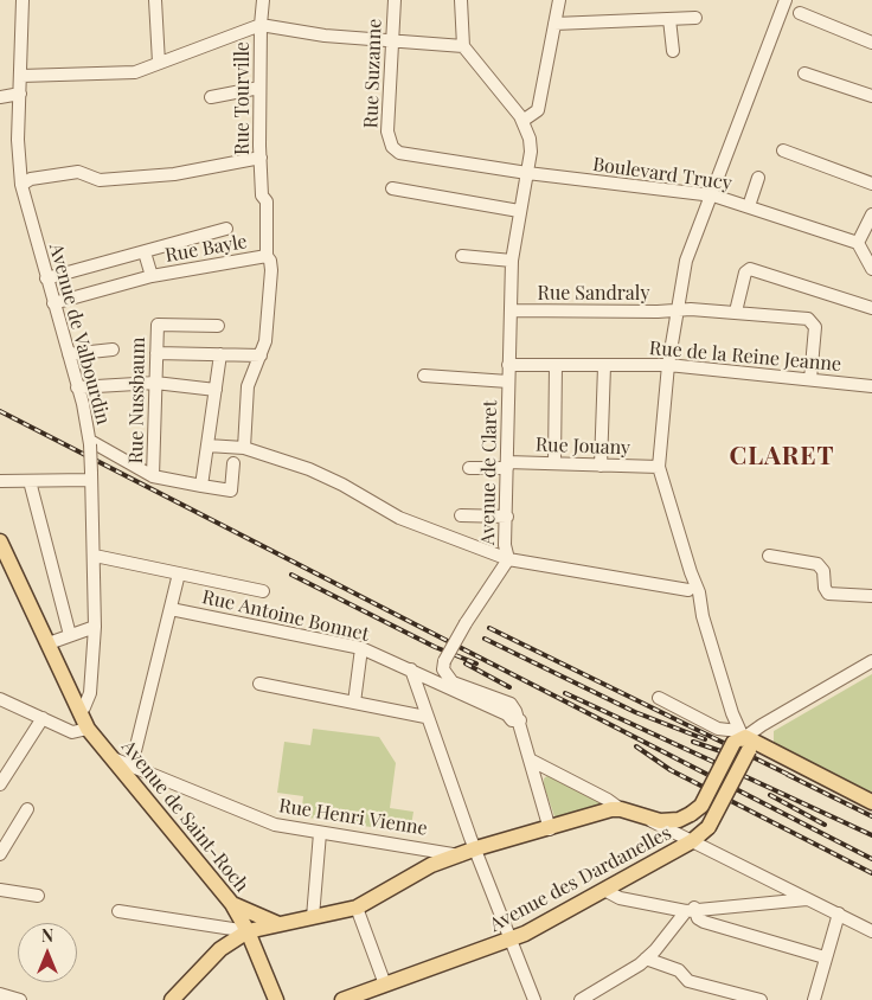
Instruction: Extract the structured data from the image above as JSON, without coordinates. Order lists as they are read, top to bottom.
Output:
{
  "streets": {
    "main road": ["Avenue de Saint-Roch", "Avenue des Dardanelles"],
    "street": [
      "Rue Suzanne",
      "Rue Tourville",
      "Boulevard Trucy",
      "Rue Bayle",
      "Rue Sandraly",
      "Avenue de Valbourdin",
      "Rue de la Reine Jeanne",
      "Rue Nussbaum",
      "Rue Jouany",
      "Avenue de Claret",
      "Rue Antoine Bonnet",
      "Rue Henri Vienne"
    ]
  },
  "crossings": [
    ["Rue Suzanne", "Boulevard Trucy"],
    ["Rue Tourville", "Rue Bayle"],
    ["Boulevard Trucy", "Avenue de Claret"],
    ["Rue Bayle", "Avenue de Valbourdin"],
    ["Rue Sandraly", "Rue de la Reine Jeanne"],
    ["Rue Sandraly", "Avenue de Claret"],
    ["Avenue de Valbourdin", "Avenue de Saint-Roch"],
    ["Rue de la Reine Jeanne", "Avenue de Claret"],
    ["Rue Jouany", "Avenue de Claret"],
    ["Avenue de Claret", "Rue Antoine Bonnet"],
    ["Avenue de Saint-Roch", "Rue Henri Vienne"]
  ],
  "districts": ["CLARET"],
  "north": "top"
}
